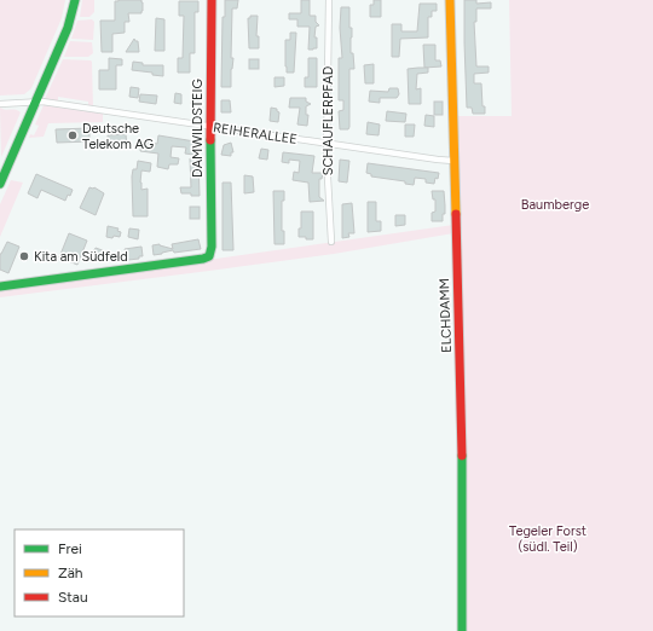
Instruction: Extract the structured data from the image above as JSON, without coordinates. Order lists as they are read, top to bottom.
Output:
{
  "streets": {
    "street": [
      "SCHAUFLERPFAD",
      "DAMWILDSTEIG",
      "REIHERALLEE",
      "ELCHDAMM"
    ]
  },
  "crossings": [
    ["SCHAUFLERPFAD", "REIHERALLEE"],
    ["DAMWILDSTEIG", "REIHERALLEE"],
    ["REIHERALLEE", "ELCHDAMM"]
  ],
  "parks": ["Baumberge", "Tegeler Forst (südl. Teil)"],
  "places": ["Deutsche Telekom AG", "Kita am Südfeld"],
  "legend": ["Frei", "Zäh", "Stau"]
}
